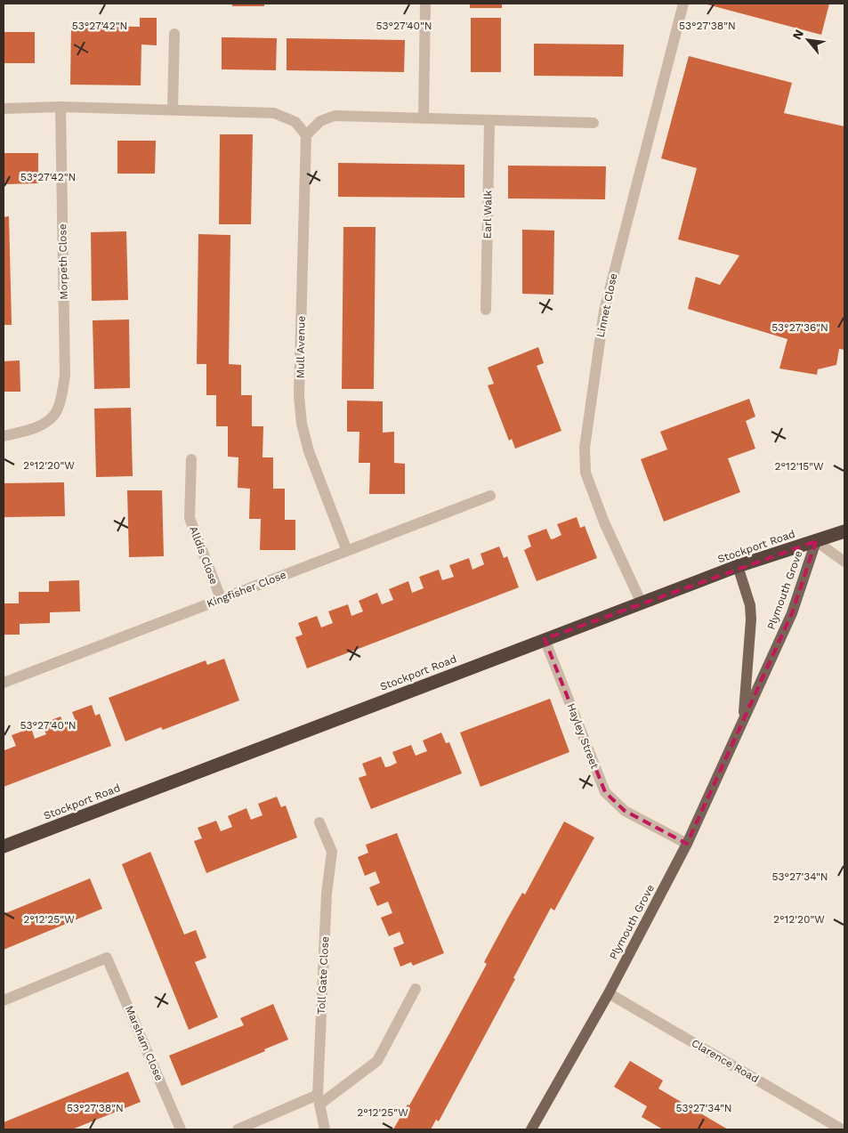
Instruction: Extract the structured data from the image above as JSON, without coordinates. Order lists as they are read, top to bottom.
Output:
{
  "streets": {
    "highway": ["Stockport Road"],
    "main road": ["Plymouth Grove"],
    "street": [
      "Earl Walk",
      "Morpeth Close",
      "Linnet Close",
      "Mull Avenue",
      "Alldis Close",
      "Kingfisher Close",
      "Hayley Street",
      "Toll Gate Close",
      "Marsham Close",
      "Clarence Road"
    ]
  },
  "crossings": [
    ["Linnet Close", "Stockport Road"],
    ["Mull Avenue", "Kingfisher Close"],
    ["Stockport Road", "Plymouth Grove"],
    ["Stockport Road", "Hayley Street"],
    ["Alldis Close", "Kingfisher Close"],
    ["Plymouth Grove", "Hayley Street"],
    ["Plymouth Grove", "Clarence Road"]
  ],
  "north": "top left",
  "coordinates": [
    "53°27'42\"N",
    "53°27'40\"N",
    "53°27'38\"N",
    "53°27'36\"N",
    "2°12'20\"W",
    "2°12'15\"W",
    "53°27'34\"N",
    "2°12'25\"W"
  ]
}
